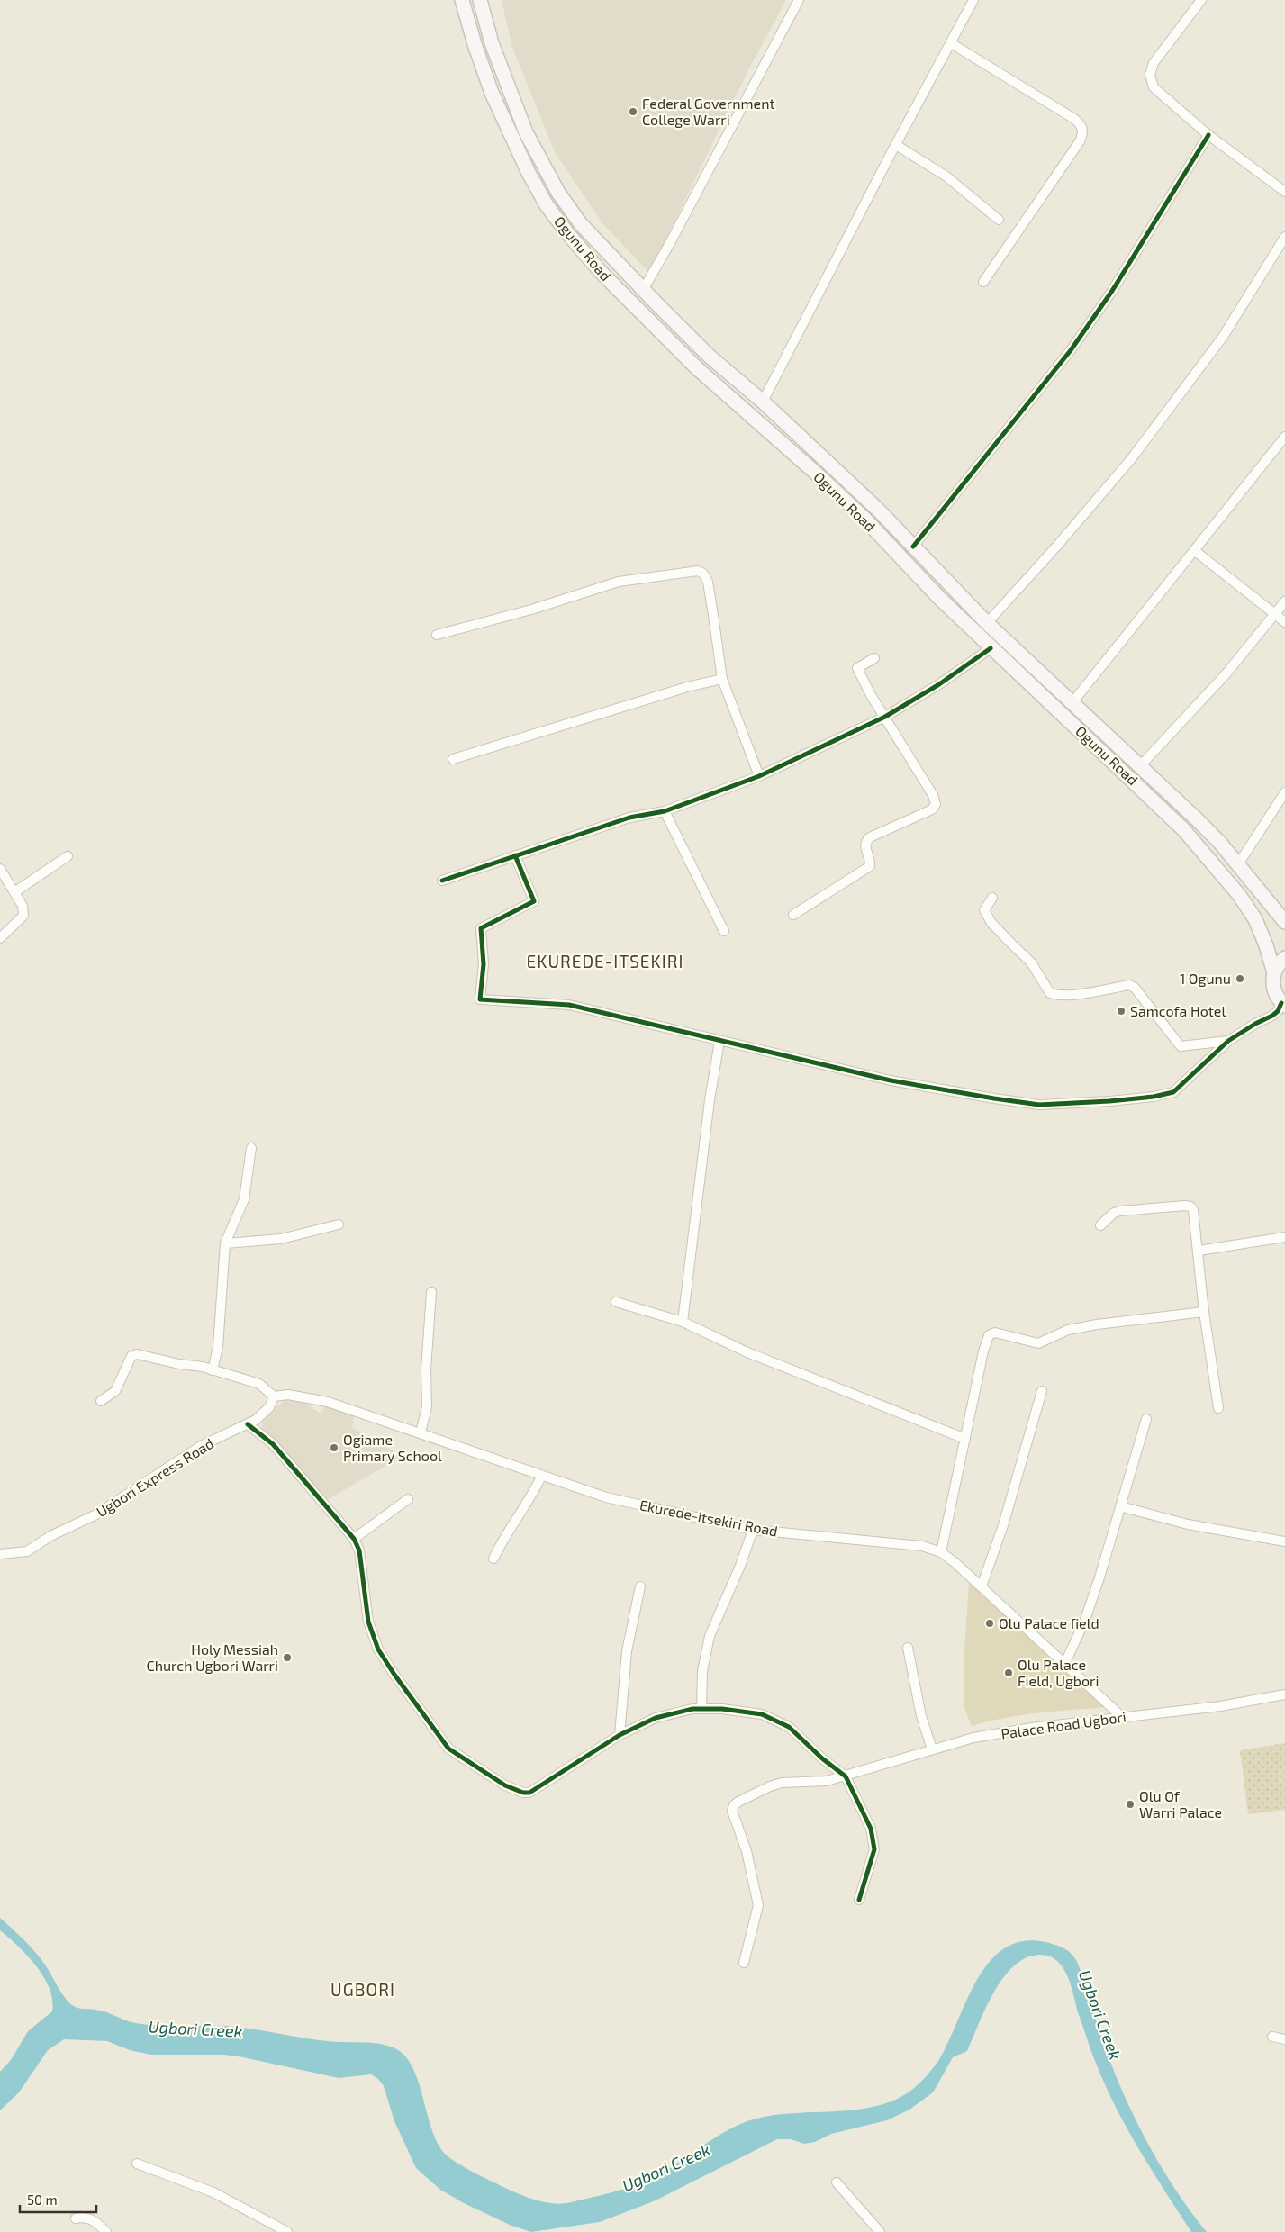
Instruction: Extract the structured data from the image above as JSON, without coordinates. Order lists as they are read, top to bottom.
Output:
{
  "streets": {
    "main road": ["Ogunu Road"],
    "street": ["Ugbori Express Road", "Ekurede-itsekiri Road", "Palace Road Ugbori"]
  },
  "crossings": [
    ["Ugbori Express Road", "Ekurede-itsekiri Road"],
    ["Ekurede-itsekiri Road", "Palace Road Ugbori"]
  ],
  "districts": ["EKUREDE-ITSEKIRI", "UGBORI"],
  "water": ["Ugbori Creek"],
  "places": [
    "Federal Government College Warri",
    "1 Ogunu",
    "Samcofa Hotel",
    "Ogiame Primary School",
    "Olu Palace field",
    "Holy Messiah Church Ugbori Warri",
    "Olu Palace Field, Ugbori",
    "Olu Of Warri Palace"
  ],
  "scale_bar": "50 m"
}
